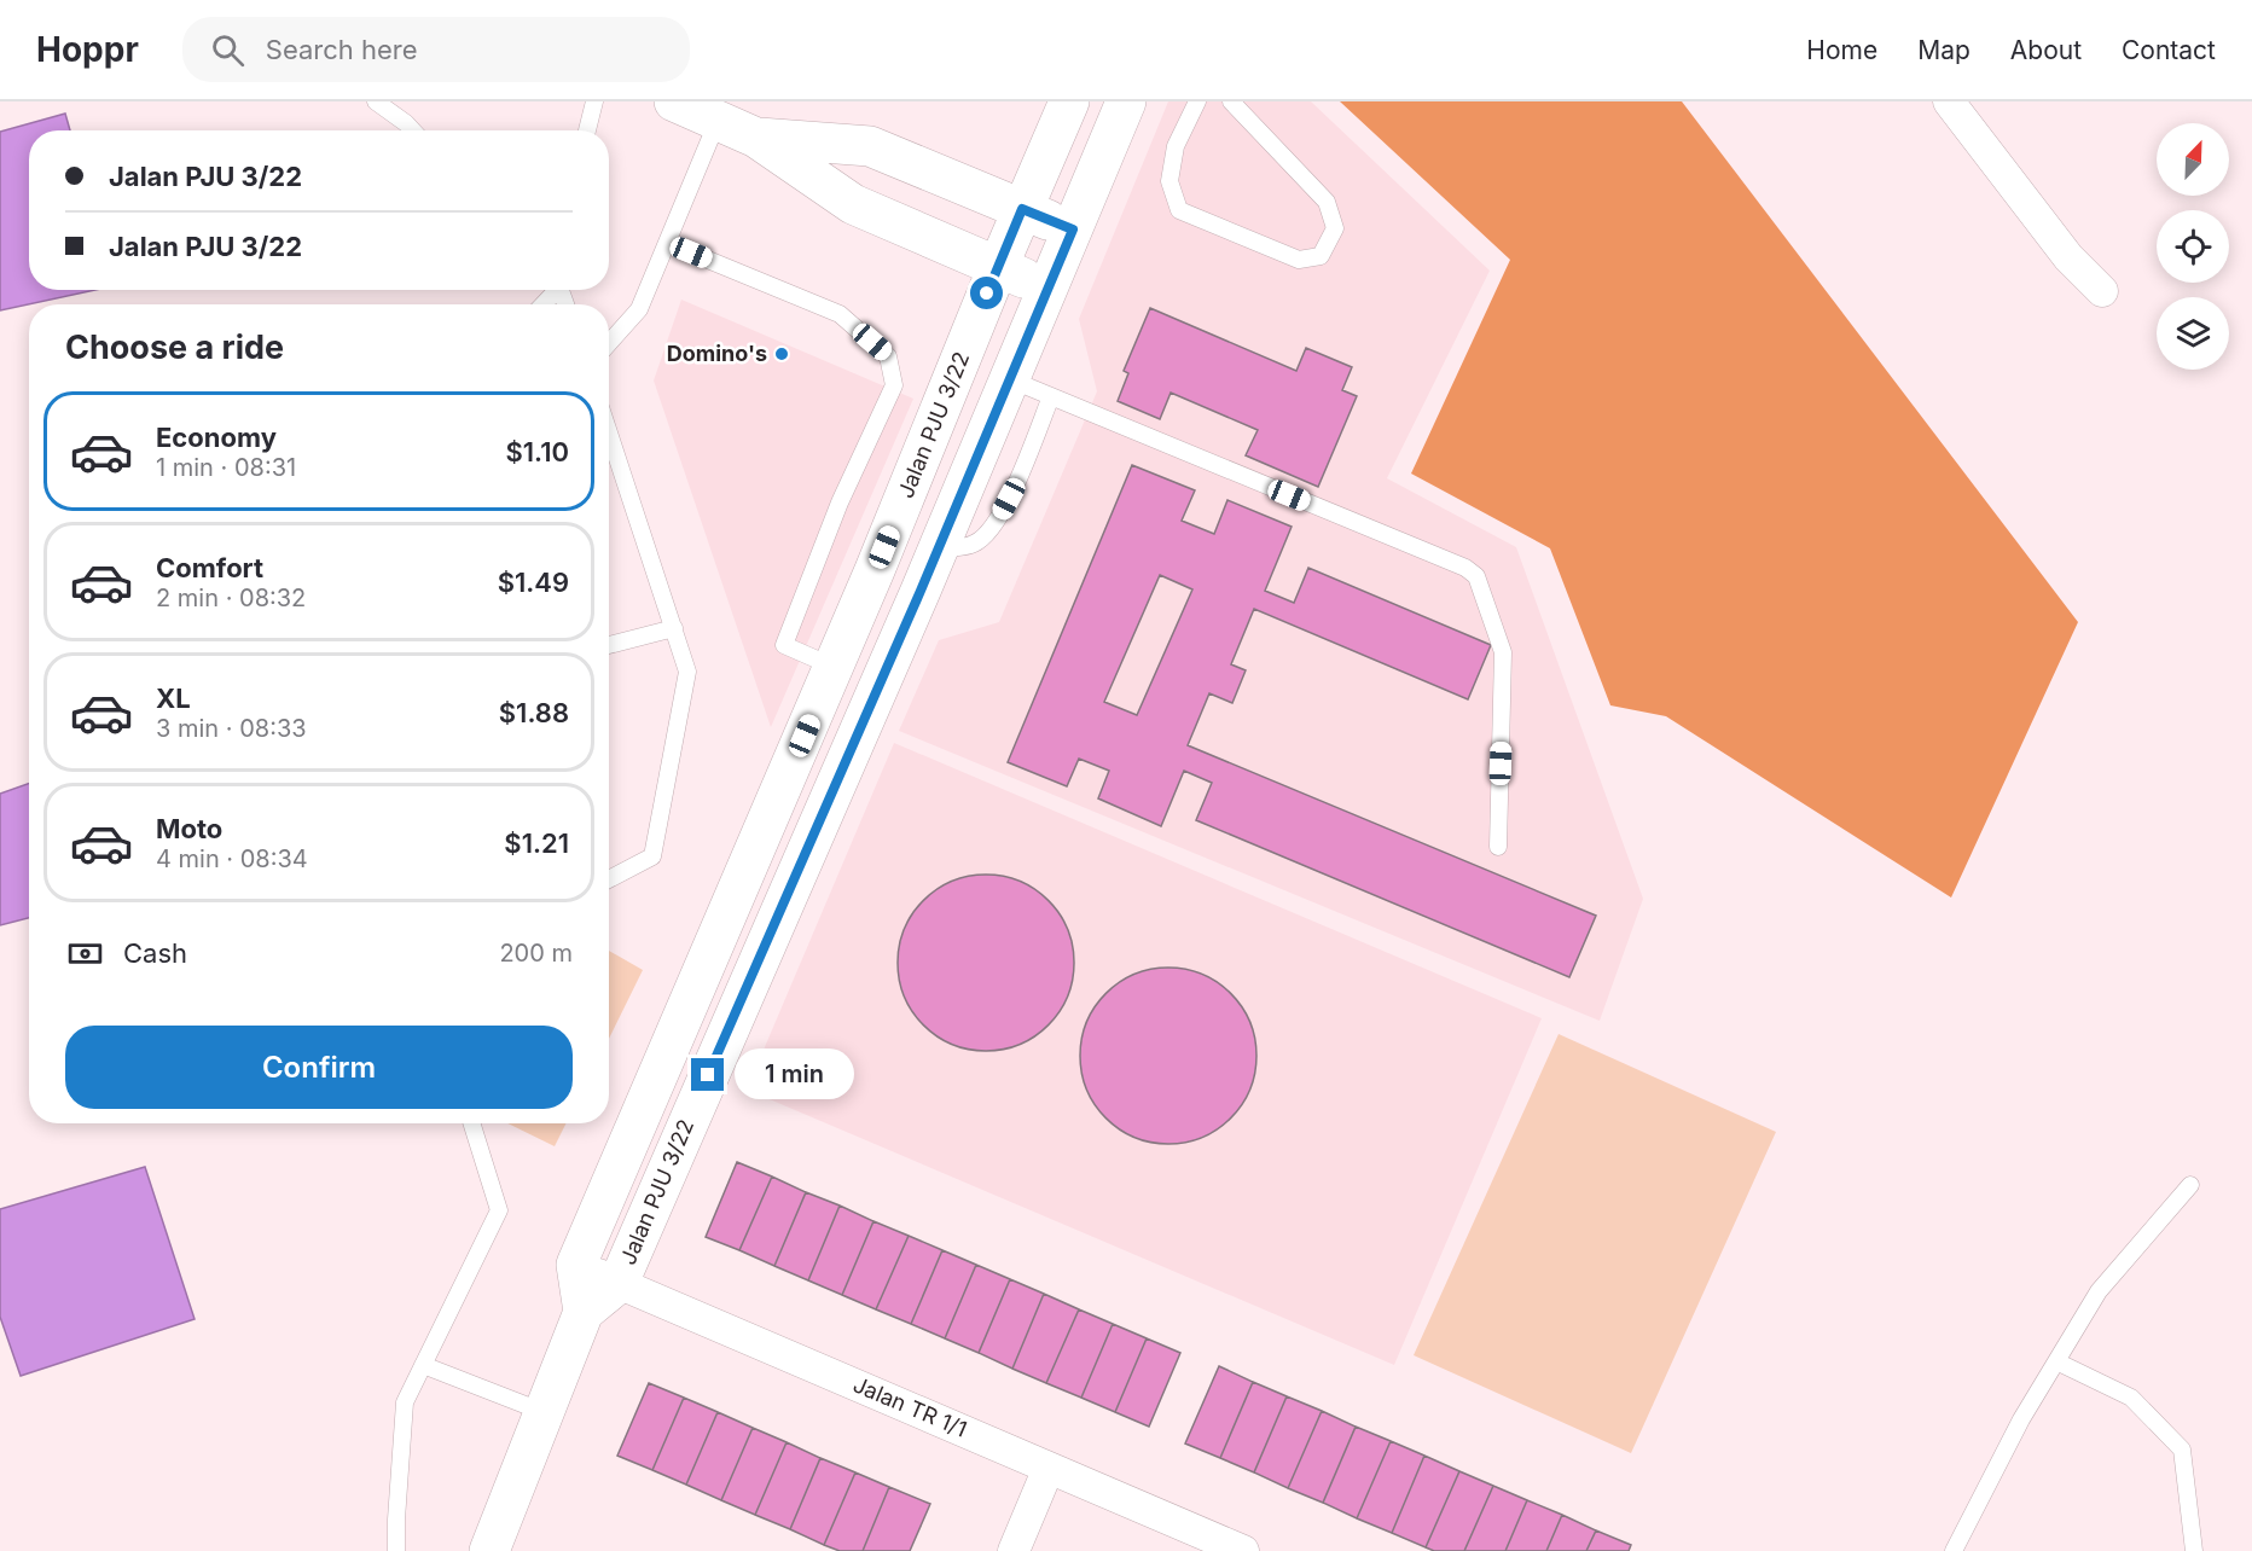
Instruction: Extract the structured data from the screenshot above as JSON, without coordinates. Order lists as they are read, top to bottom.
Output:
{
  "streets": {
    "street": ["Jalan PJU 3/22", "Jalan TR 1/1"]
  },
  "crossings": [
    ["Jalan PJU 3/22", "Jalan TR 1/1"]
  ],
  "places": ["Domino's"],
  "north": "top right",
  "page": {
    "header": "Hoppr",
    "search": "Search here",
    "nav": [
      "Home",
      "Map",
      "About",
      "Contact"
    ],
    "banner": ["Jalan PJU 3/22", "Jalan PJU 3/22"],
    "heading": "Choose a ride",
    "list": [
      {
        "name": "Economy",
        "note": "1 min · 08:31",
        "value": "$1.10"
      },
      {
        "name": "Comfort",
        "note": "2 min · 08:32",
        "value": "$1.49"
      },
      {
        "name": "XL",
        "note": "3 min · 08:33",
        "value": "$1.88"
      },
      {
        "name": "Moto",
        "note": "4 min · 08:34",
        "value": "$1.21"
      }
    ],
    "pay": ["Cash", "200 m"],
    "buttons": "Confirm",
    "bubble": "1 min"
  }
}
